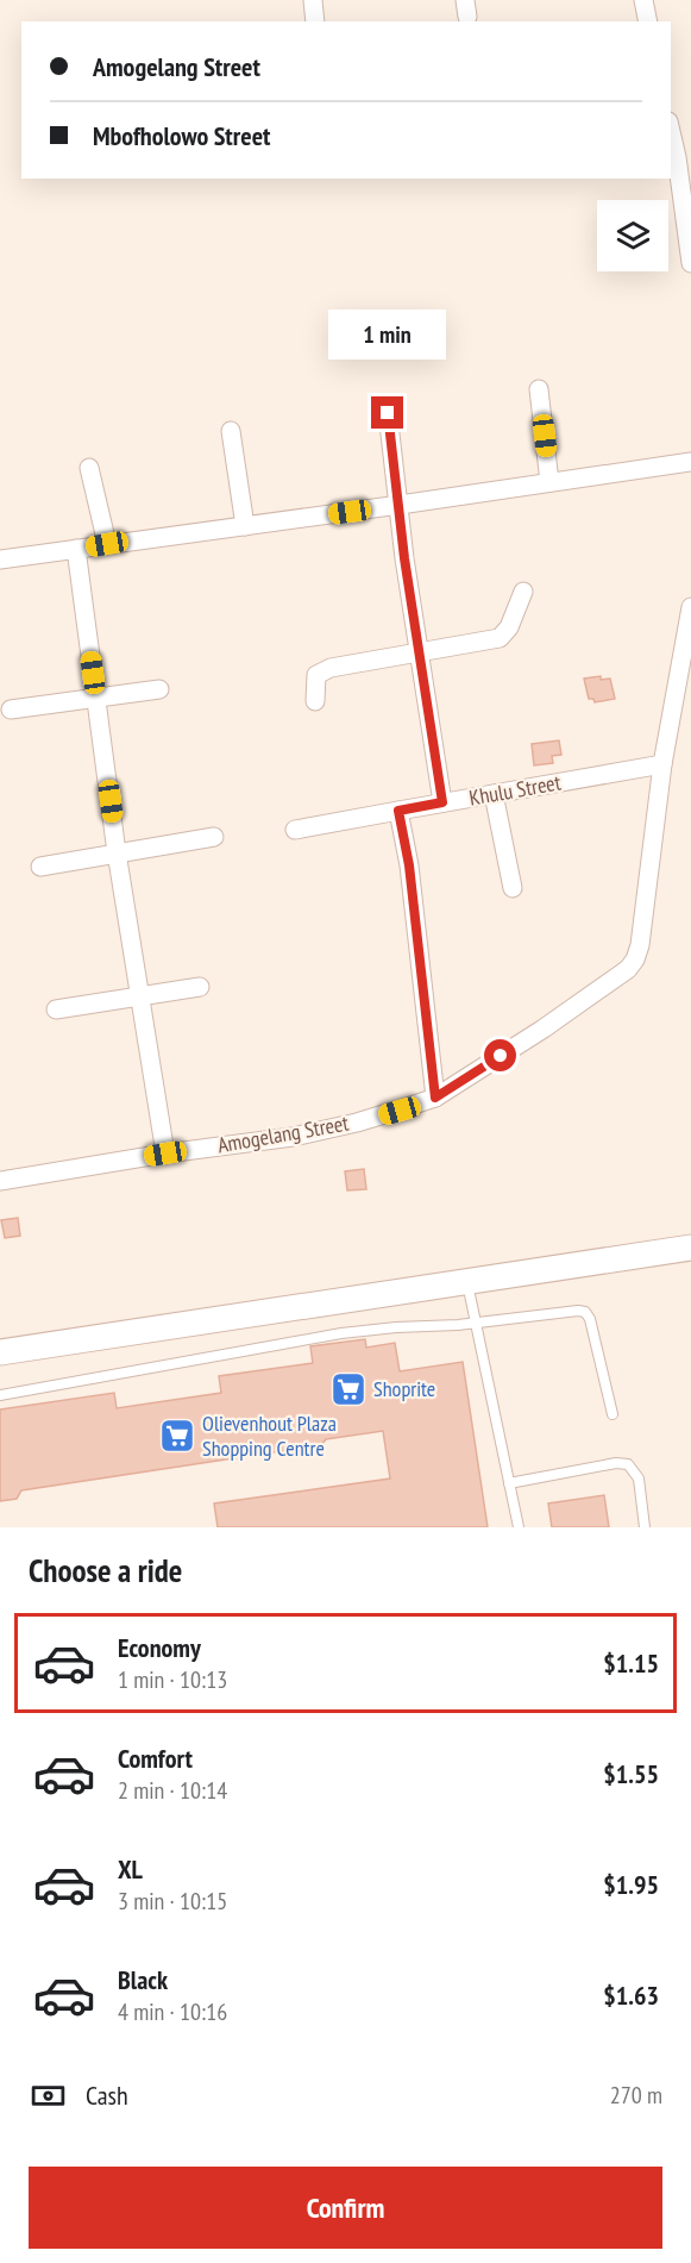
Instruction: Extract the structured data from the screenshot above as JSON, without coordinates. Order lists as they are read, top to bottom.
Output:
{
  "streets": {
    "street": ["Khulu Street", "Amogelang Street"]
  },
  "crossings": [
    ["Khulu Street", "Amogelang Street"]
  ],
  "places": {
    "supermarket": ["Shoprite", "Olievenhout Plaza Shopping Centre"]
  },
  "page": {
    "banner": ["Amogelang Street", "Mbofholowo Street"],
    "bubble": "1 min",
    "heading": "Choose a ride",
    "list": [
      {
        "name": "Economy",
        "note": "1 min · 10:13",
        "value": "$1.15"
      },
      {
        "name": "Comfort",
        "note": "2 min · 10:14",
        "value": "$1.55"
      },
      {
        "name": "XL",
        "note": "3 min · 10:15",
        "value": "$1.95"
      },
      {
        "name": "Black",
        "note": "4 min · 10:16",
        "value": "$1.63"
      }
    ],
    "pay": ["Cash", "270 m"],
    "buttons": "Confirm"
  }
}
